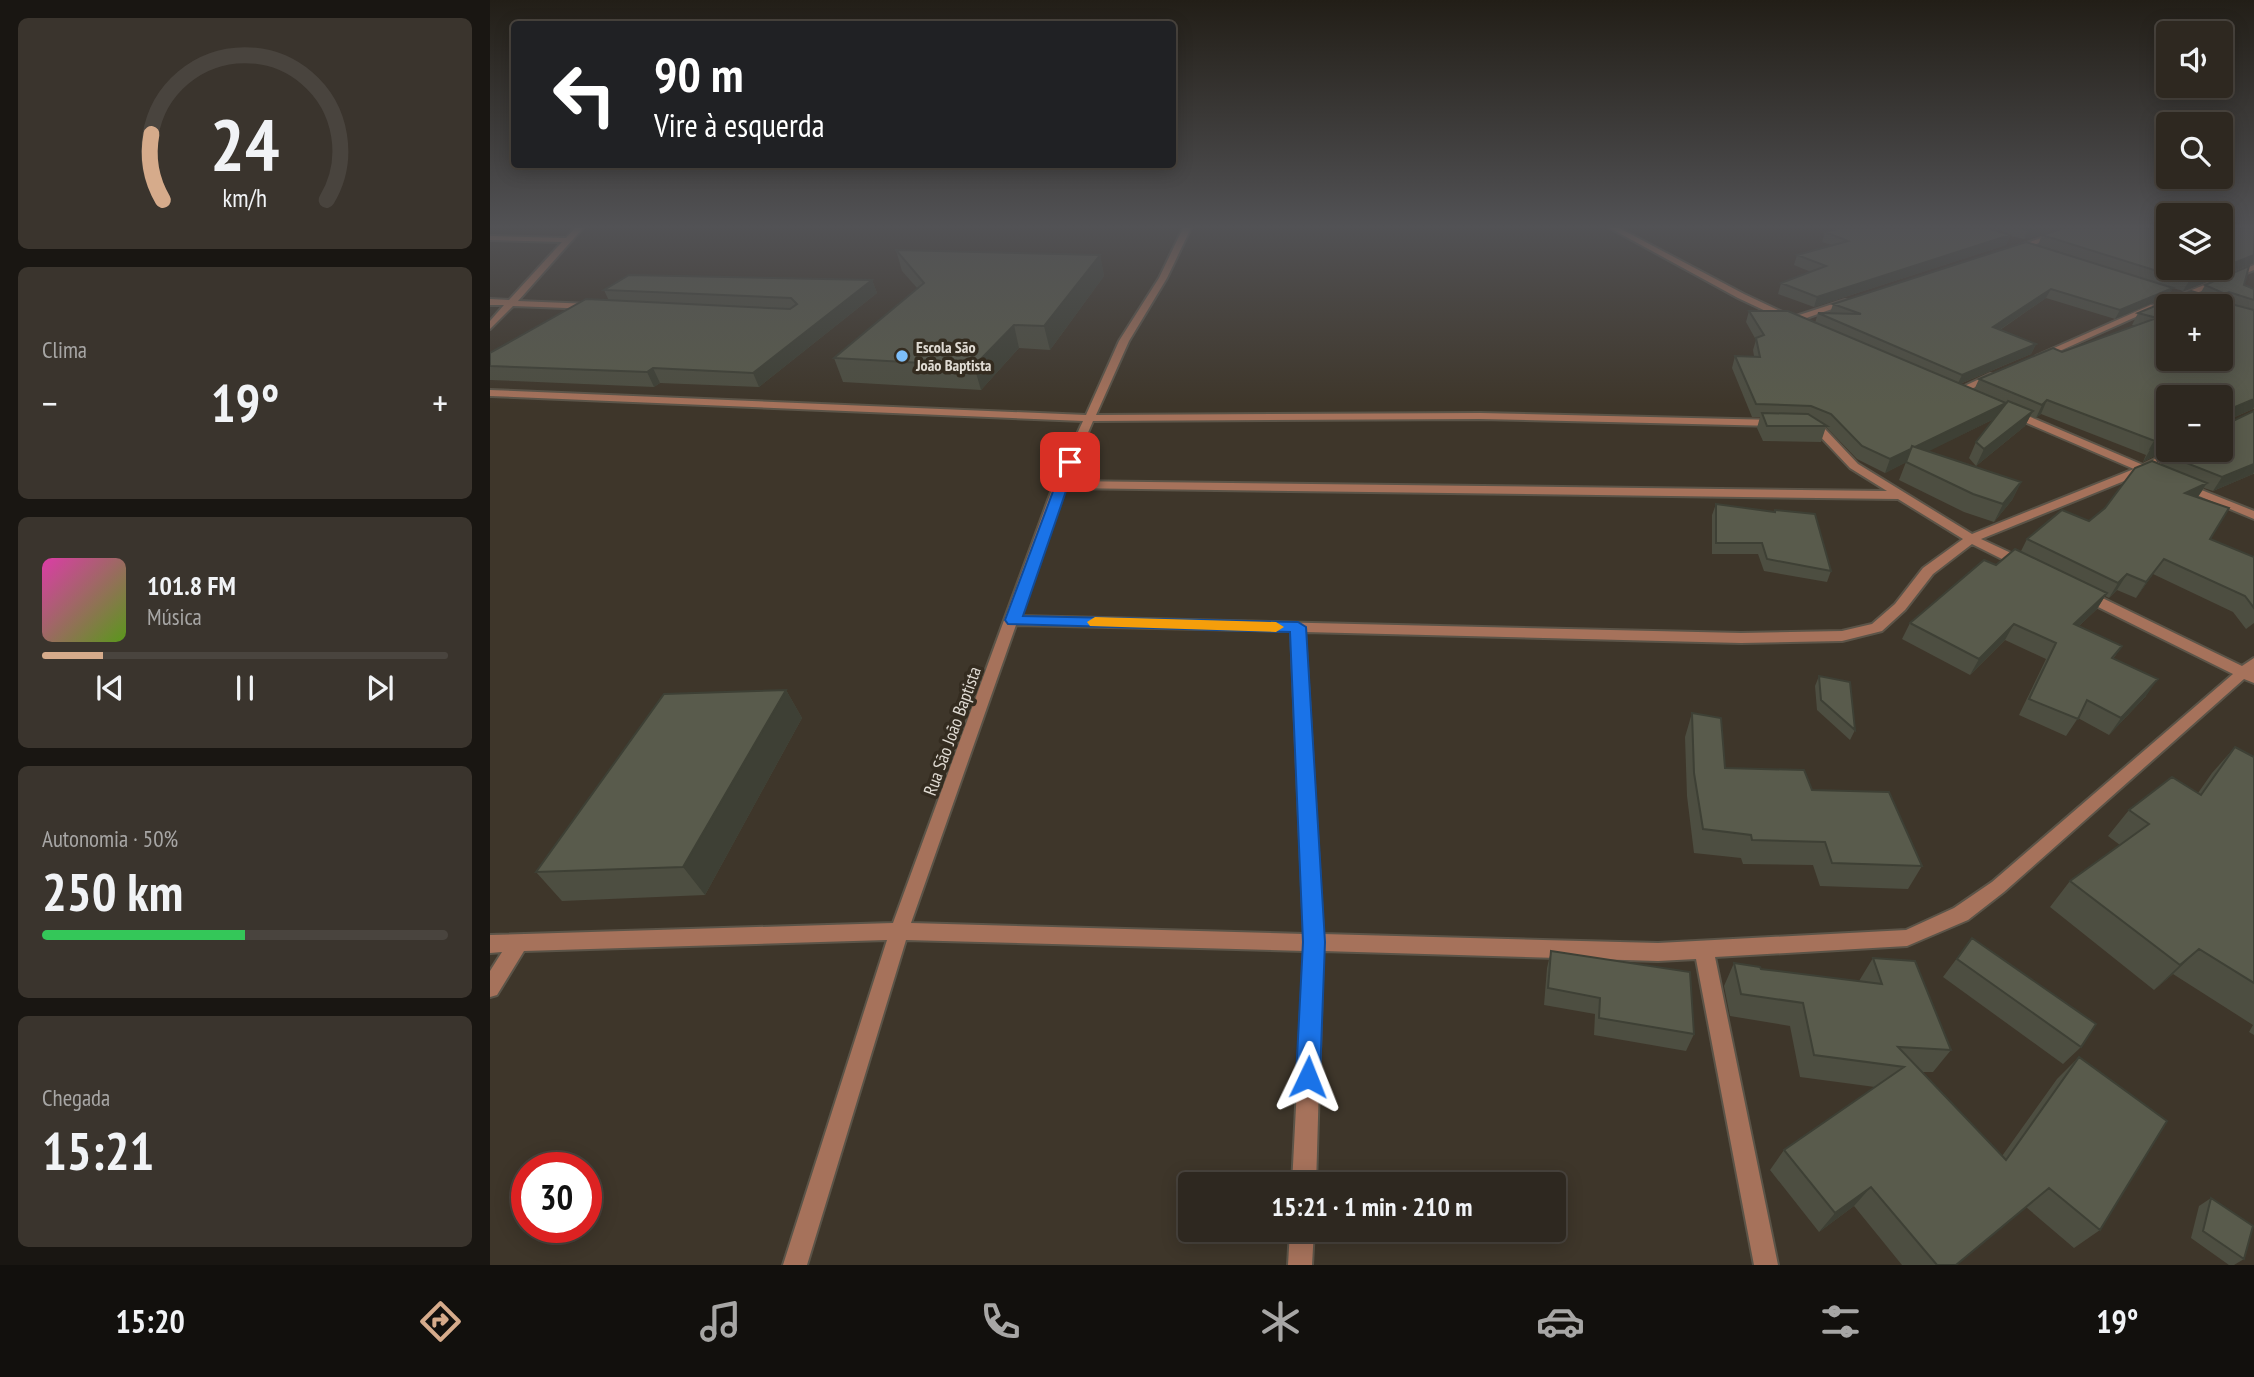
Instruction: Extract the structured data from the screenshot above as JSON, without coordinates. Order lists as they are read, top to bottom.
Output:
{
  "streets": {
    "street": ["Rua São João Baptista"]
  },
  "places": ["Escola São João Baptista"],
  "page": {
    "map_buttons": ["+", "−"],
    "turn": ["90 m", "Vire à esquerda"],
    "tile": [
      "Clima",
      ["Autonomia · 50%", "250 km"],
      ["Chegada", "15:21"]
    ],
    "heat": ["−", "19°", "+"],
    "song": ["101.8 FM", "Música"],
    "limit": "30",
    "trip": "15:21 · 1 min · 210 m",
    "tabs": ["15:20", "19°"],
    "gauge": ["24", "km/h"]
  }
}
